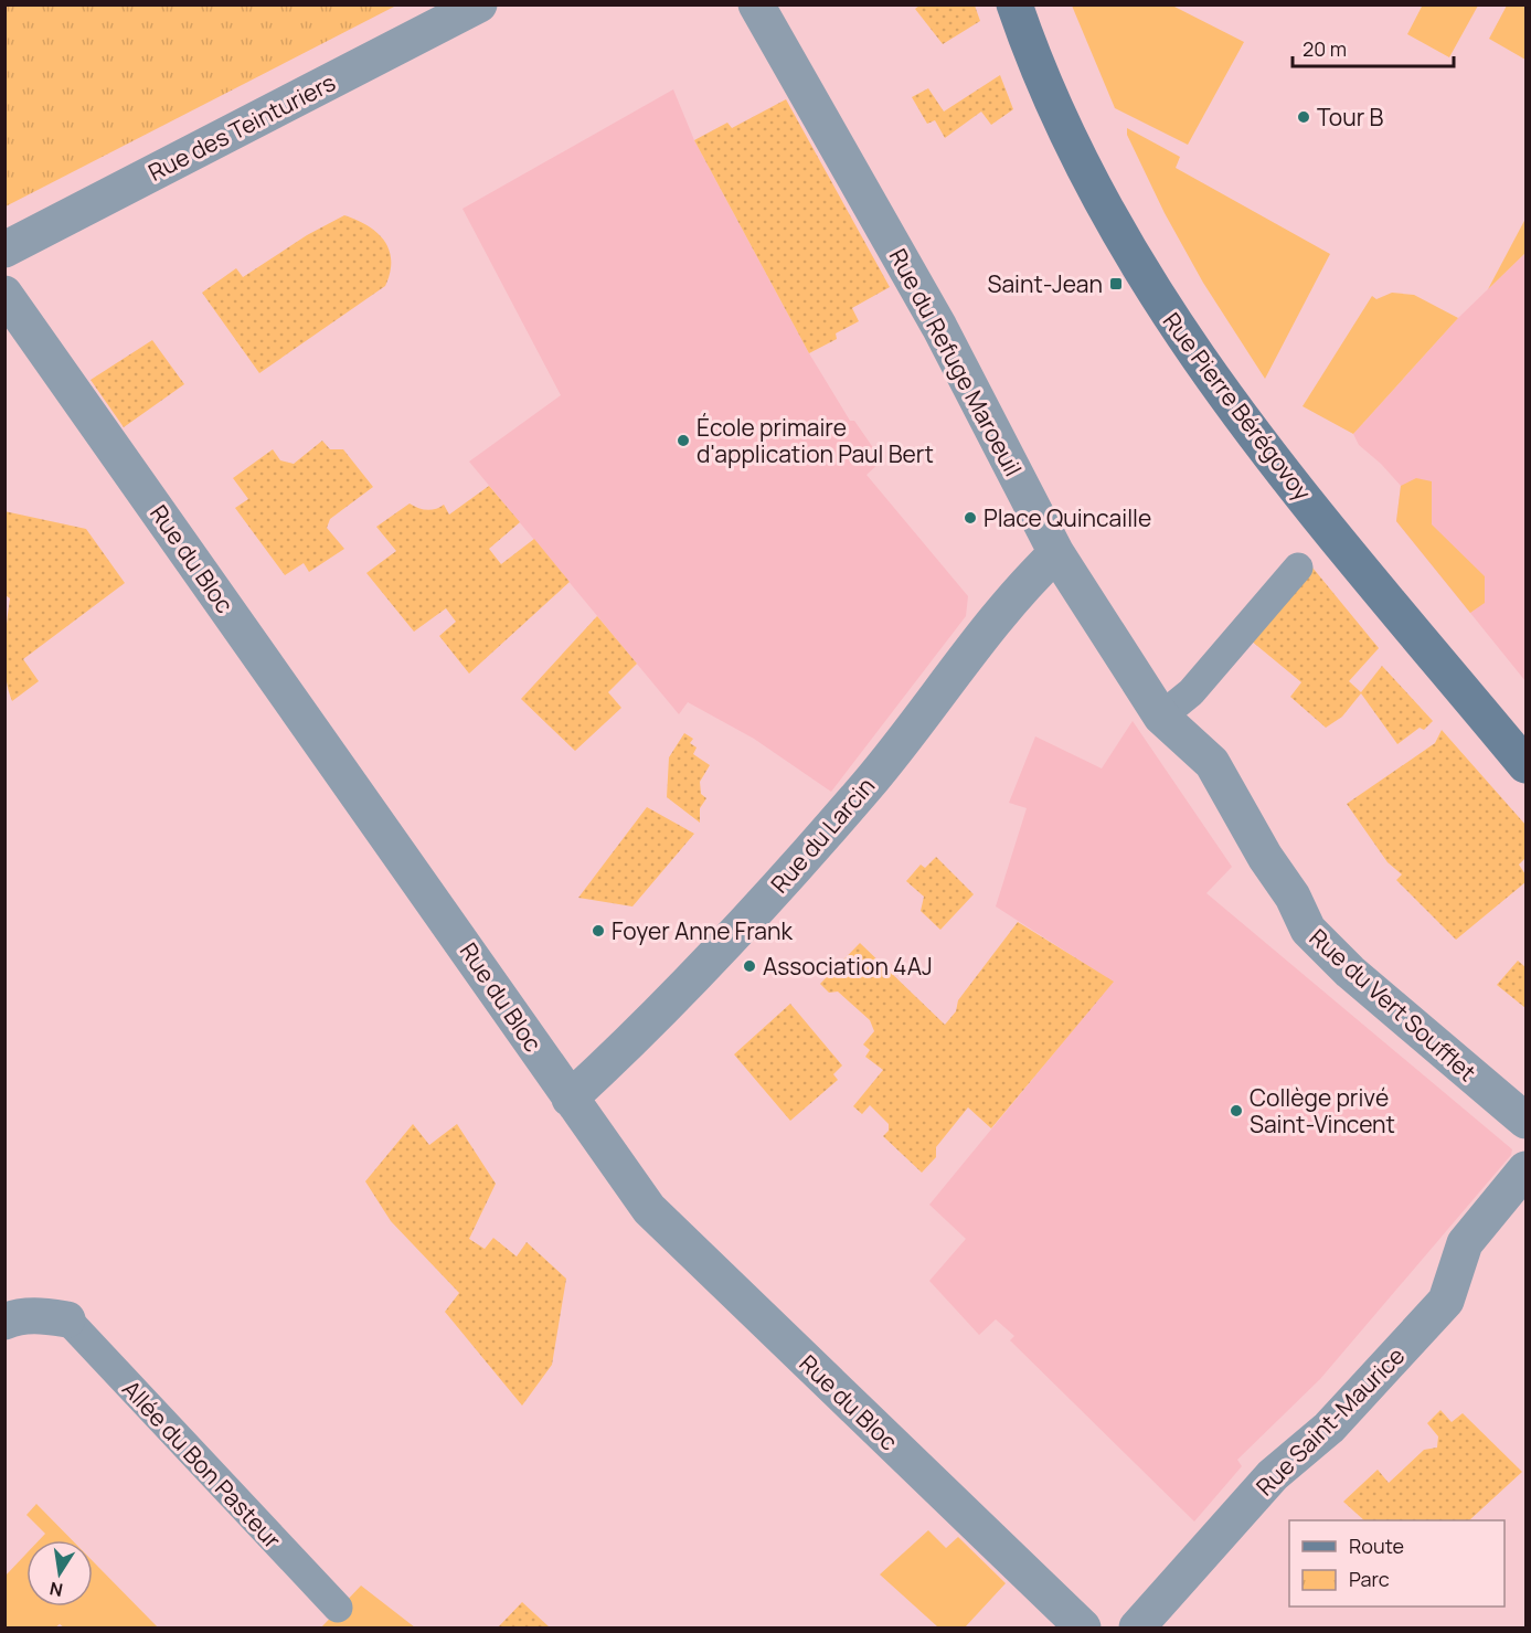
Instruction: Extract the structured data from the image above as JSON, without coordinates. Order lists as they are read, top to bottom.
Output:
{
  "streets": {
    "street": [
      "Rue des Teinturiers",
      "Rue du Refuge Maroeuil",
      "Rue Pierre Bérégovoy",
      "Rue du Bloc",
      "Rue du Larcin",
      "Rue du Vert Soufflet",
      "Rue Saint-Maurice"
    ],
    "lane": ["Allée du Bon Pasteur"]
  },
  "crossings": [
    ["Rue du Refuge Maroeuil", "Rue du Larcin"],
    ["Rue du Refuge Maroeuil", "Rue du Vert Soufflet"],
    ["Rue du Bloc", "Rue du Larcin"]
  ],
  "places": {
    "other": [
      "Tour B",
      "École primaire d'application Paul Bert",
      "Place Quincaille",
      "Foyer Anne Frank",
      "Association 4AJ",
      "Collège privé Saint-Vincent"
    ],
    "transit": ["Saint-Jean"]
  },
  "legend": ["Route", "Parc"],
  "scale_bar": "20 m",
  "north": "bottom"
}
